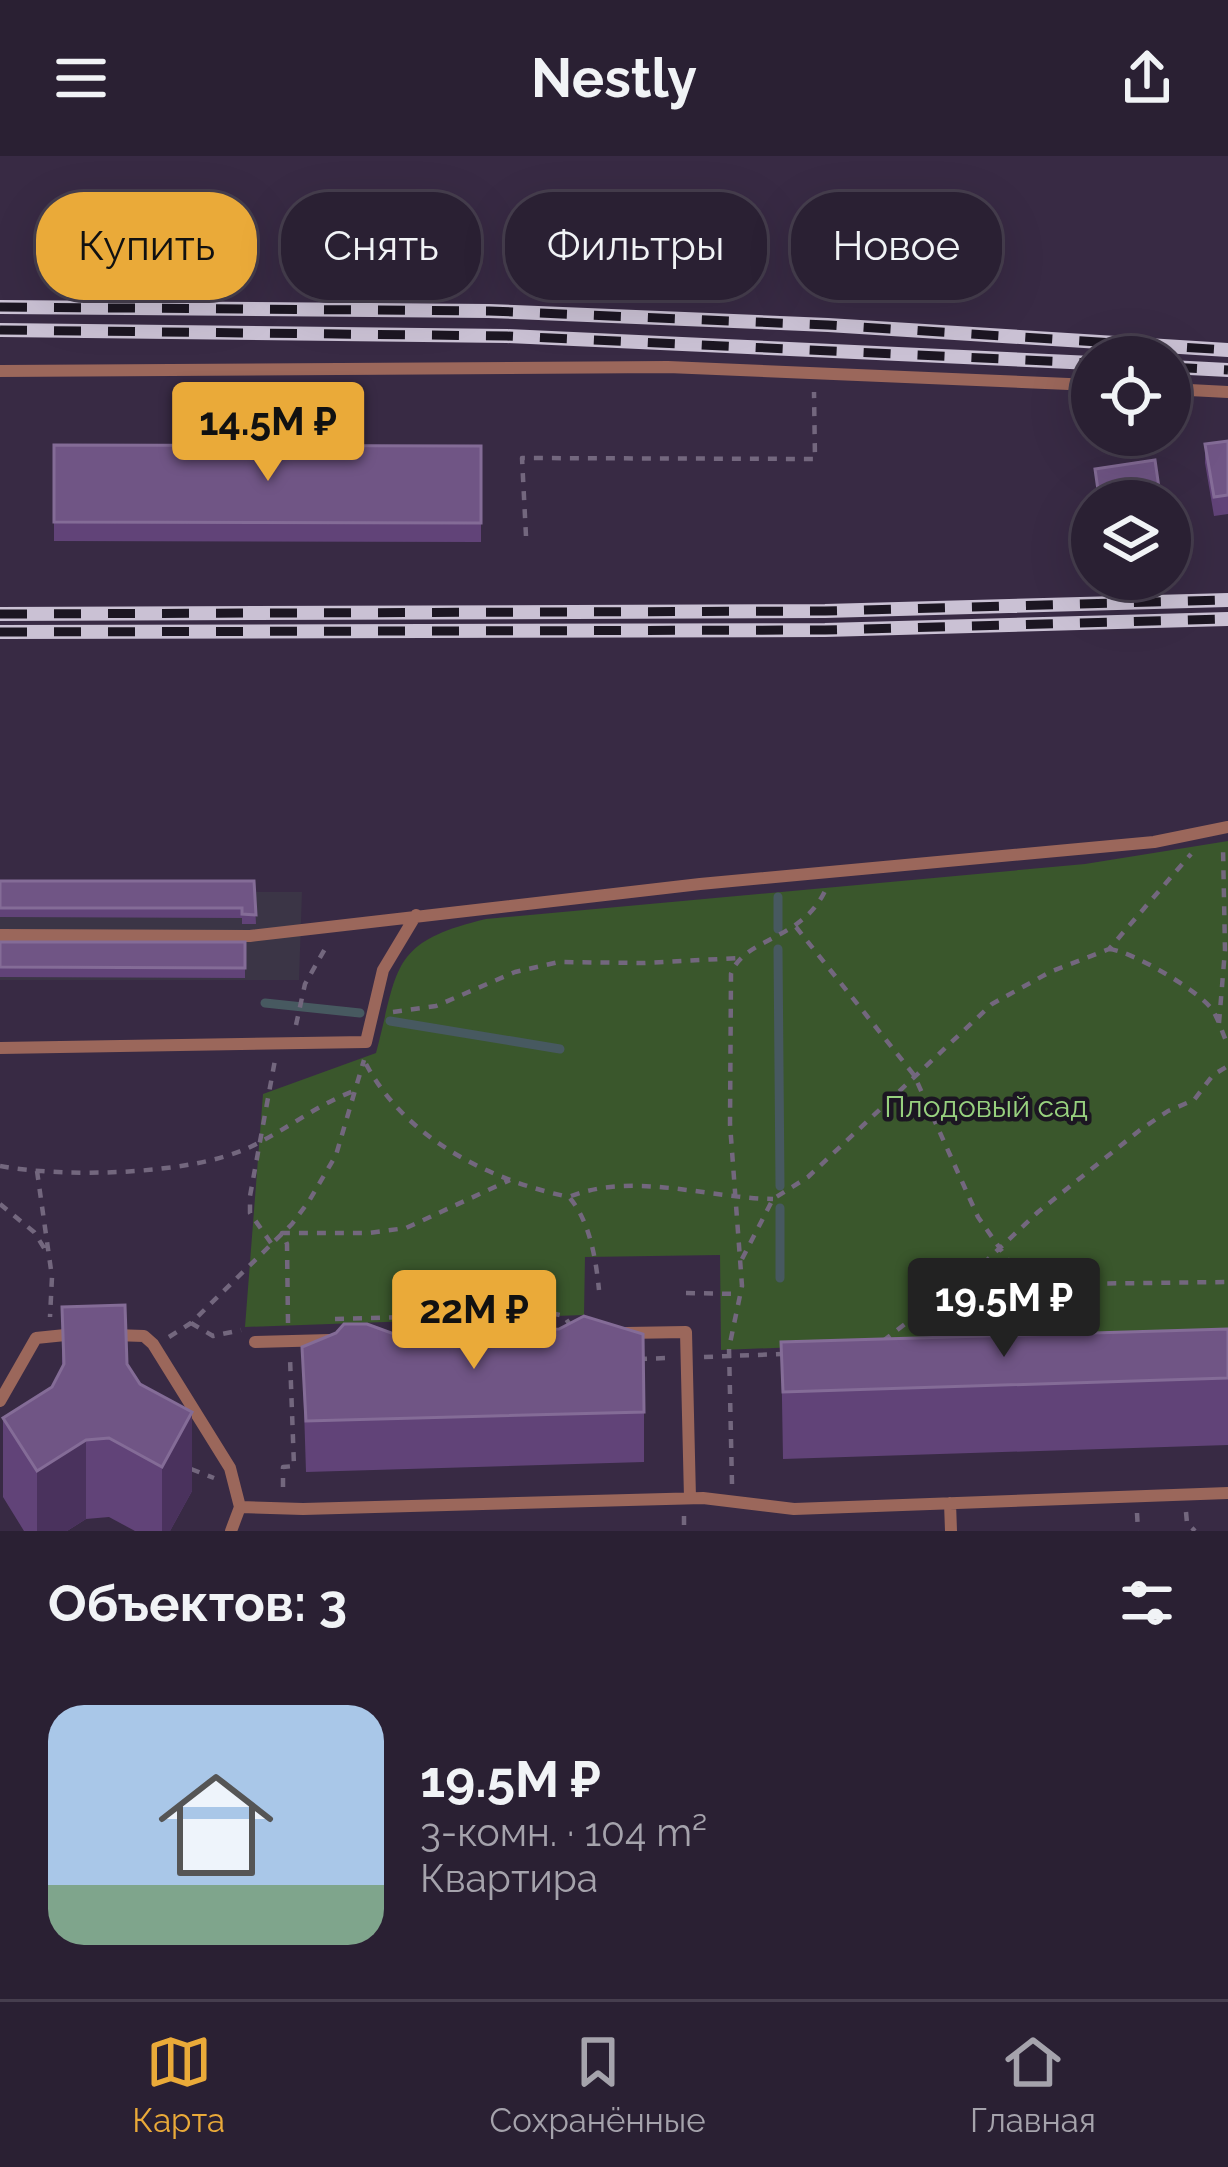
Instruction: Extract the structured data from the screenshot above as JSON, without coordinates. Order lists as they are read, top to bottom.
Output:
{
  "parks": ["Плодовый сад"],
  "page": {
    "header": "Nestly",
    "chip": [
      "Купить",
      "Снять",
      "Фильтры",
      "Новое"
    ],
    "price": ["14.5M ₽", "19.5M ₽", "22M ₽"],
    "heading": "Объектов: 3",
    "list": [
      {
        "name": "19.5M ₽",
        "note": "3-комн. · 104 m² · Квартира"
      }
    ],
    "tabs": ["Карта", "Сохранённые", "Главная"]
  }
}
